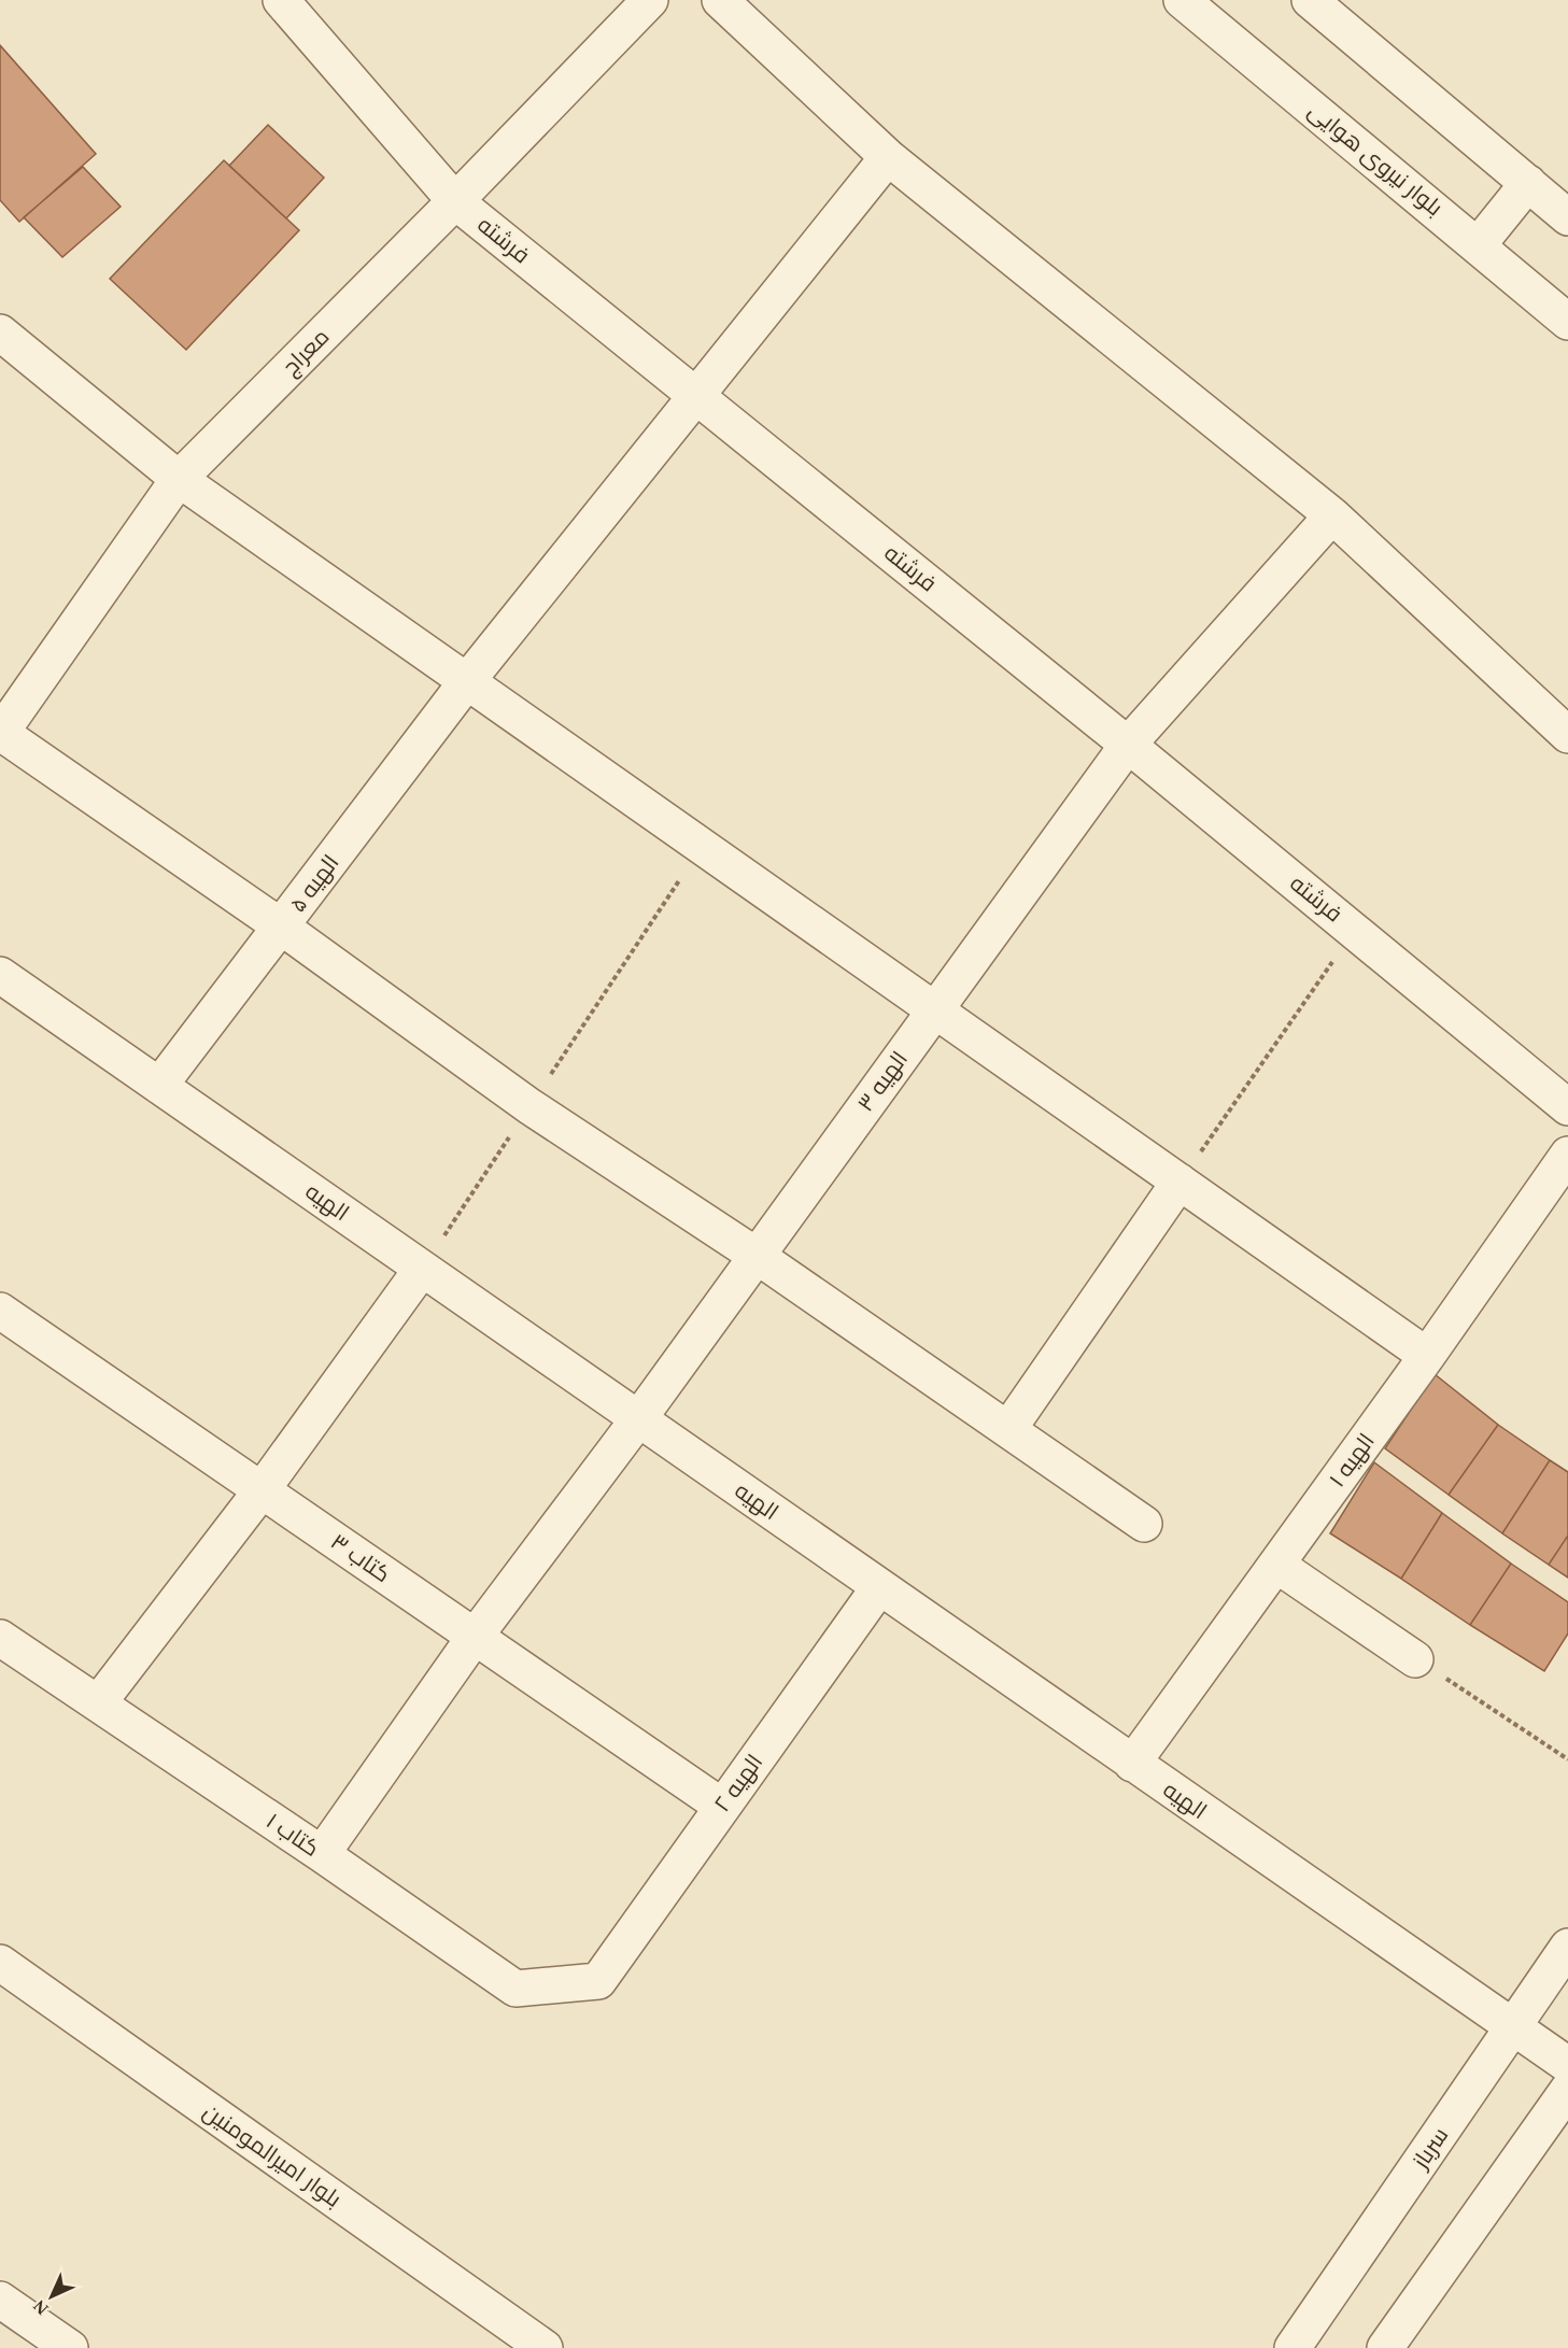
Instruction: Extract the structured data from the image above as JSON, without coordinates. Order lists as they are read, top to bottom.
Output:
{
  "streets": {
    "street": [
      "بلوار نیروی هوایی",
      "فرشته",
      "معراج",
      "الهیه ۵",
      "الهیه ۳",
      "الهیه",
      "الهیه ۱",
      "کتاب ۳",
      "الهیه ۲",
      "کتاب ۱",
      "سرباز",
      "بلوار امیرالمومنین"
    ]
  },
  "crossings": [
    ["فرشته", "معراج"],
    ["فرشته", "الهیه ۵"],
    ["فرشته", "الهیه ۳"],
    ["الهیه ۵", "الهیه"],
    ["الهیه ۳", "الهیه"],
    ["الهیه ۳", "کتاب ۳"],
    ["الهیه ۳", "کتاب ۱"],
    ["الهیه", "الهیه ۱"],
    ["الهیه", "الهیه ۲"],
    ["الهیه", "سرباز"],
    ["کتاب ۳", "الهیه ۲"],
    ["الهیه ۲", "کتاب ۱"]
  ],
  "north": "bottom left"
}
